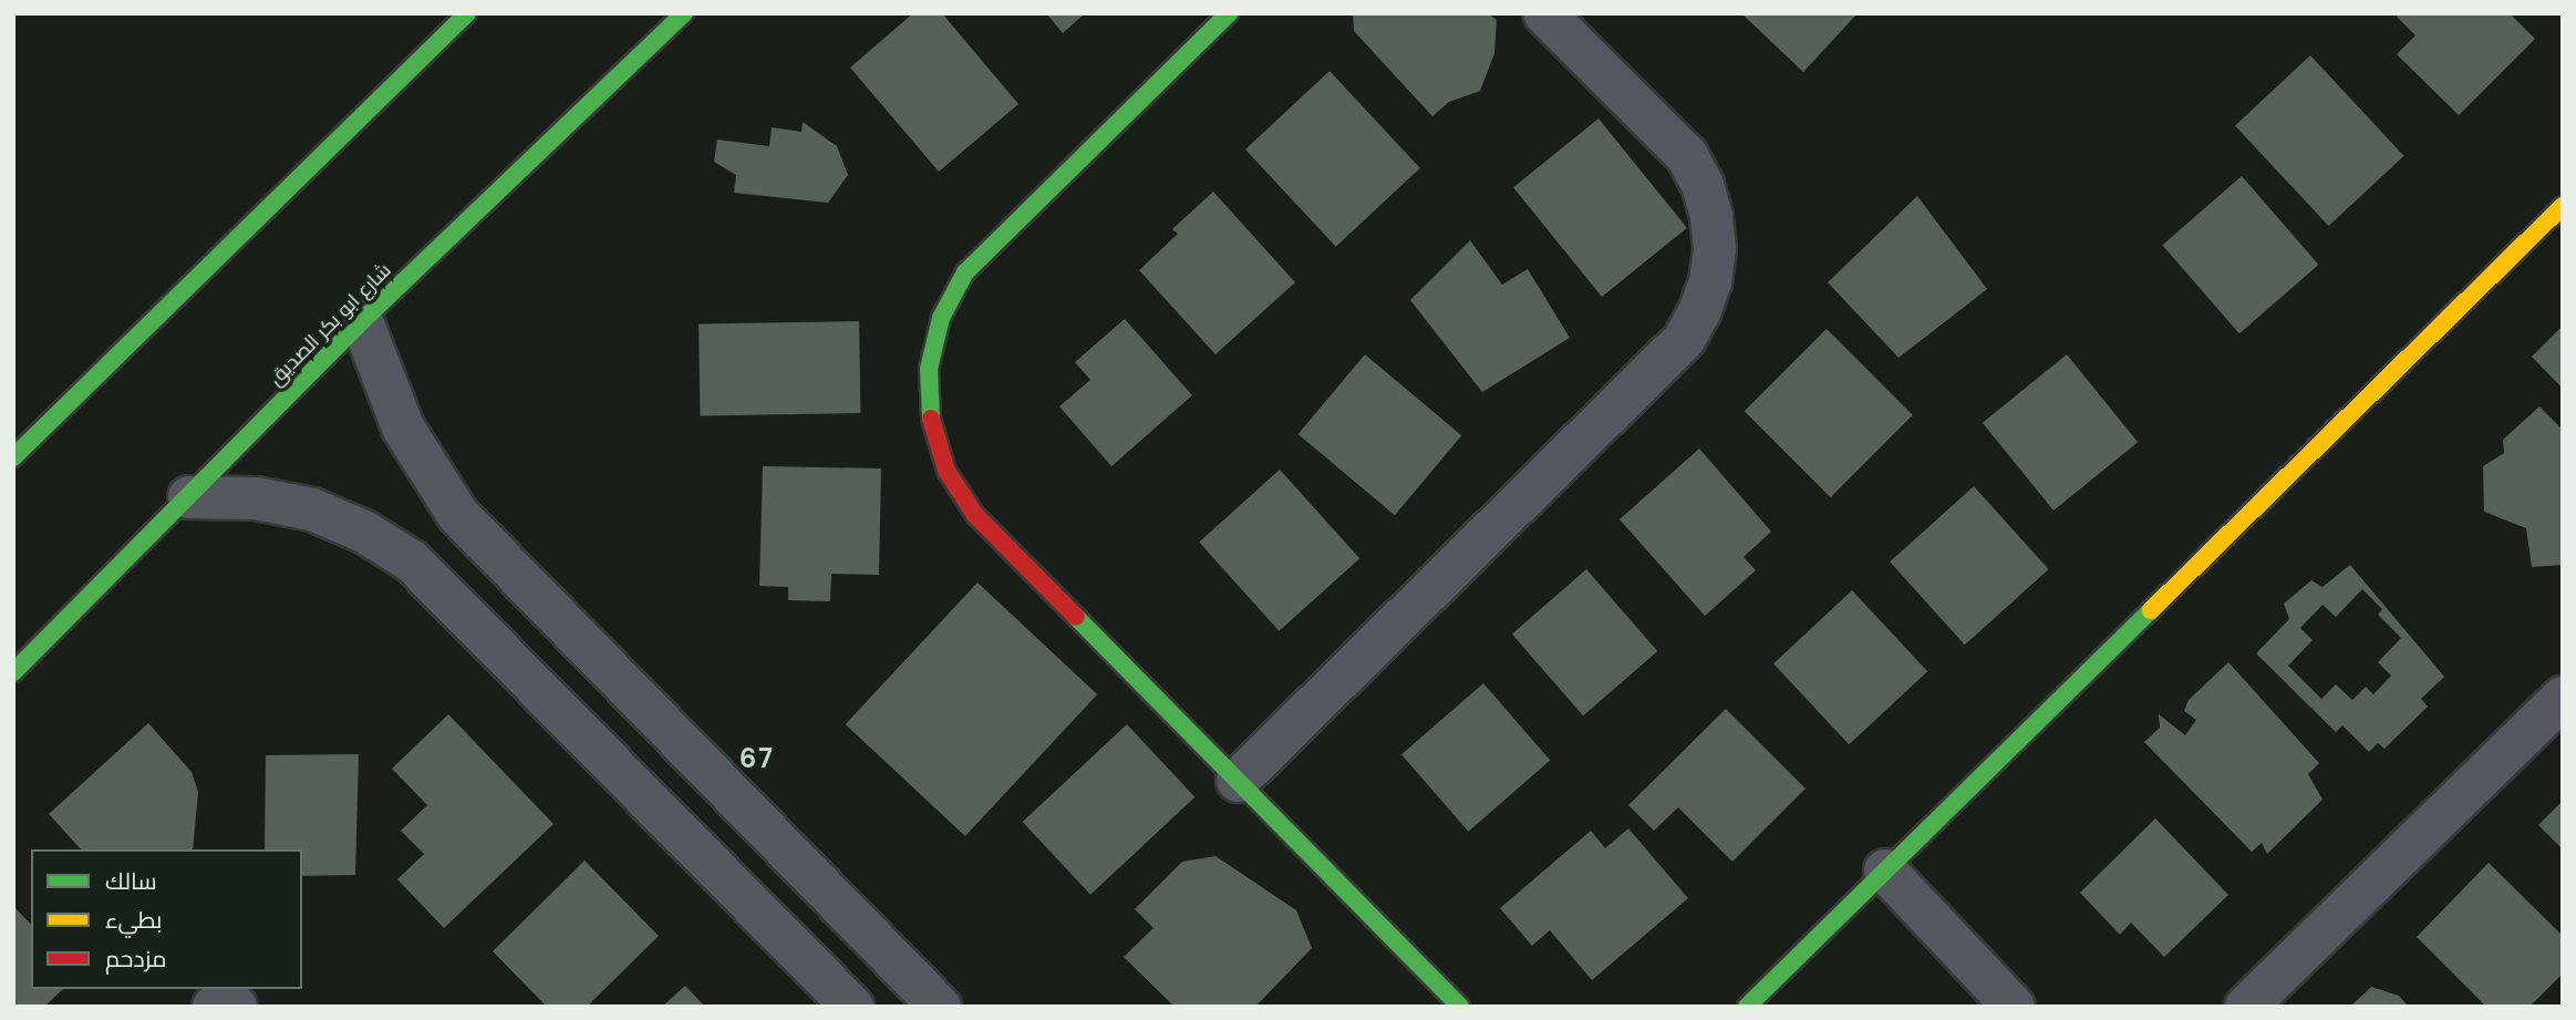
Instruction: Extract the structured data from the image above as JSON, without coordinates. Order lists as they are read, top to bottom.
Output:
{
  "streets": {
    "street": ["شارع ابو بكر الصديق"]
  },
  "districts": ["67"],
  "legend": ["سالك", "بطيء", "مزدحم"]
}
